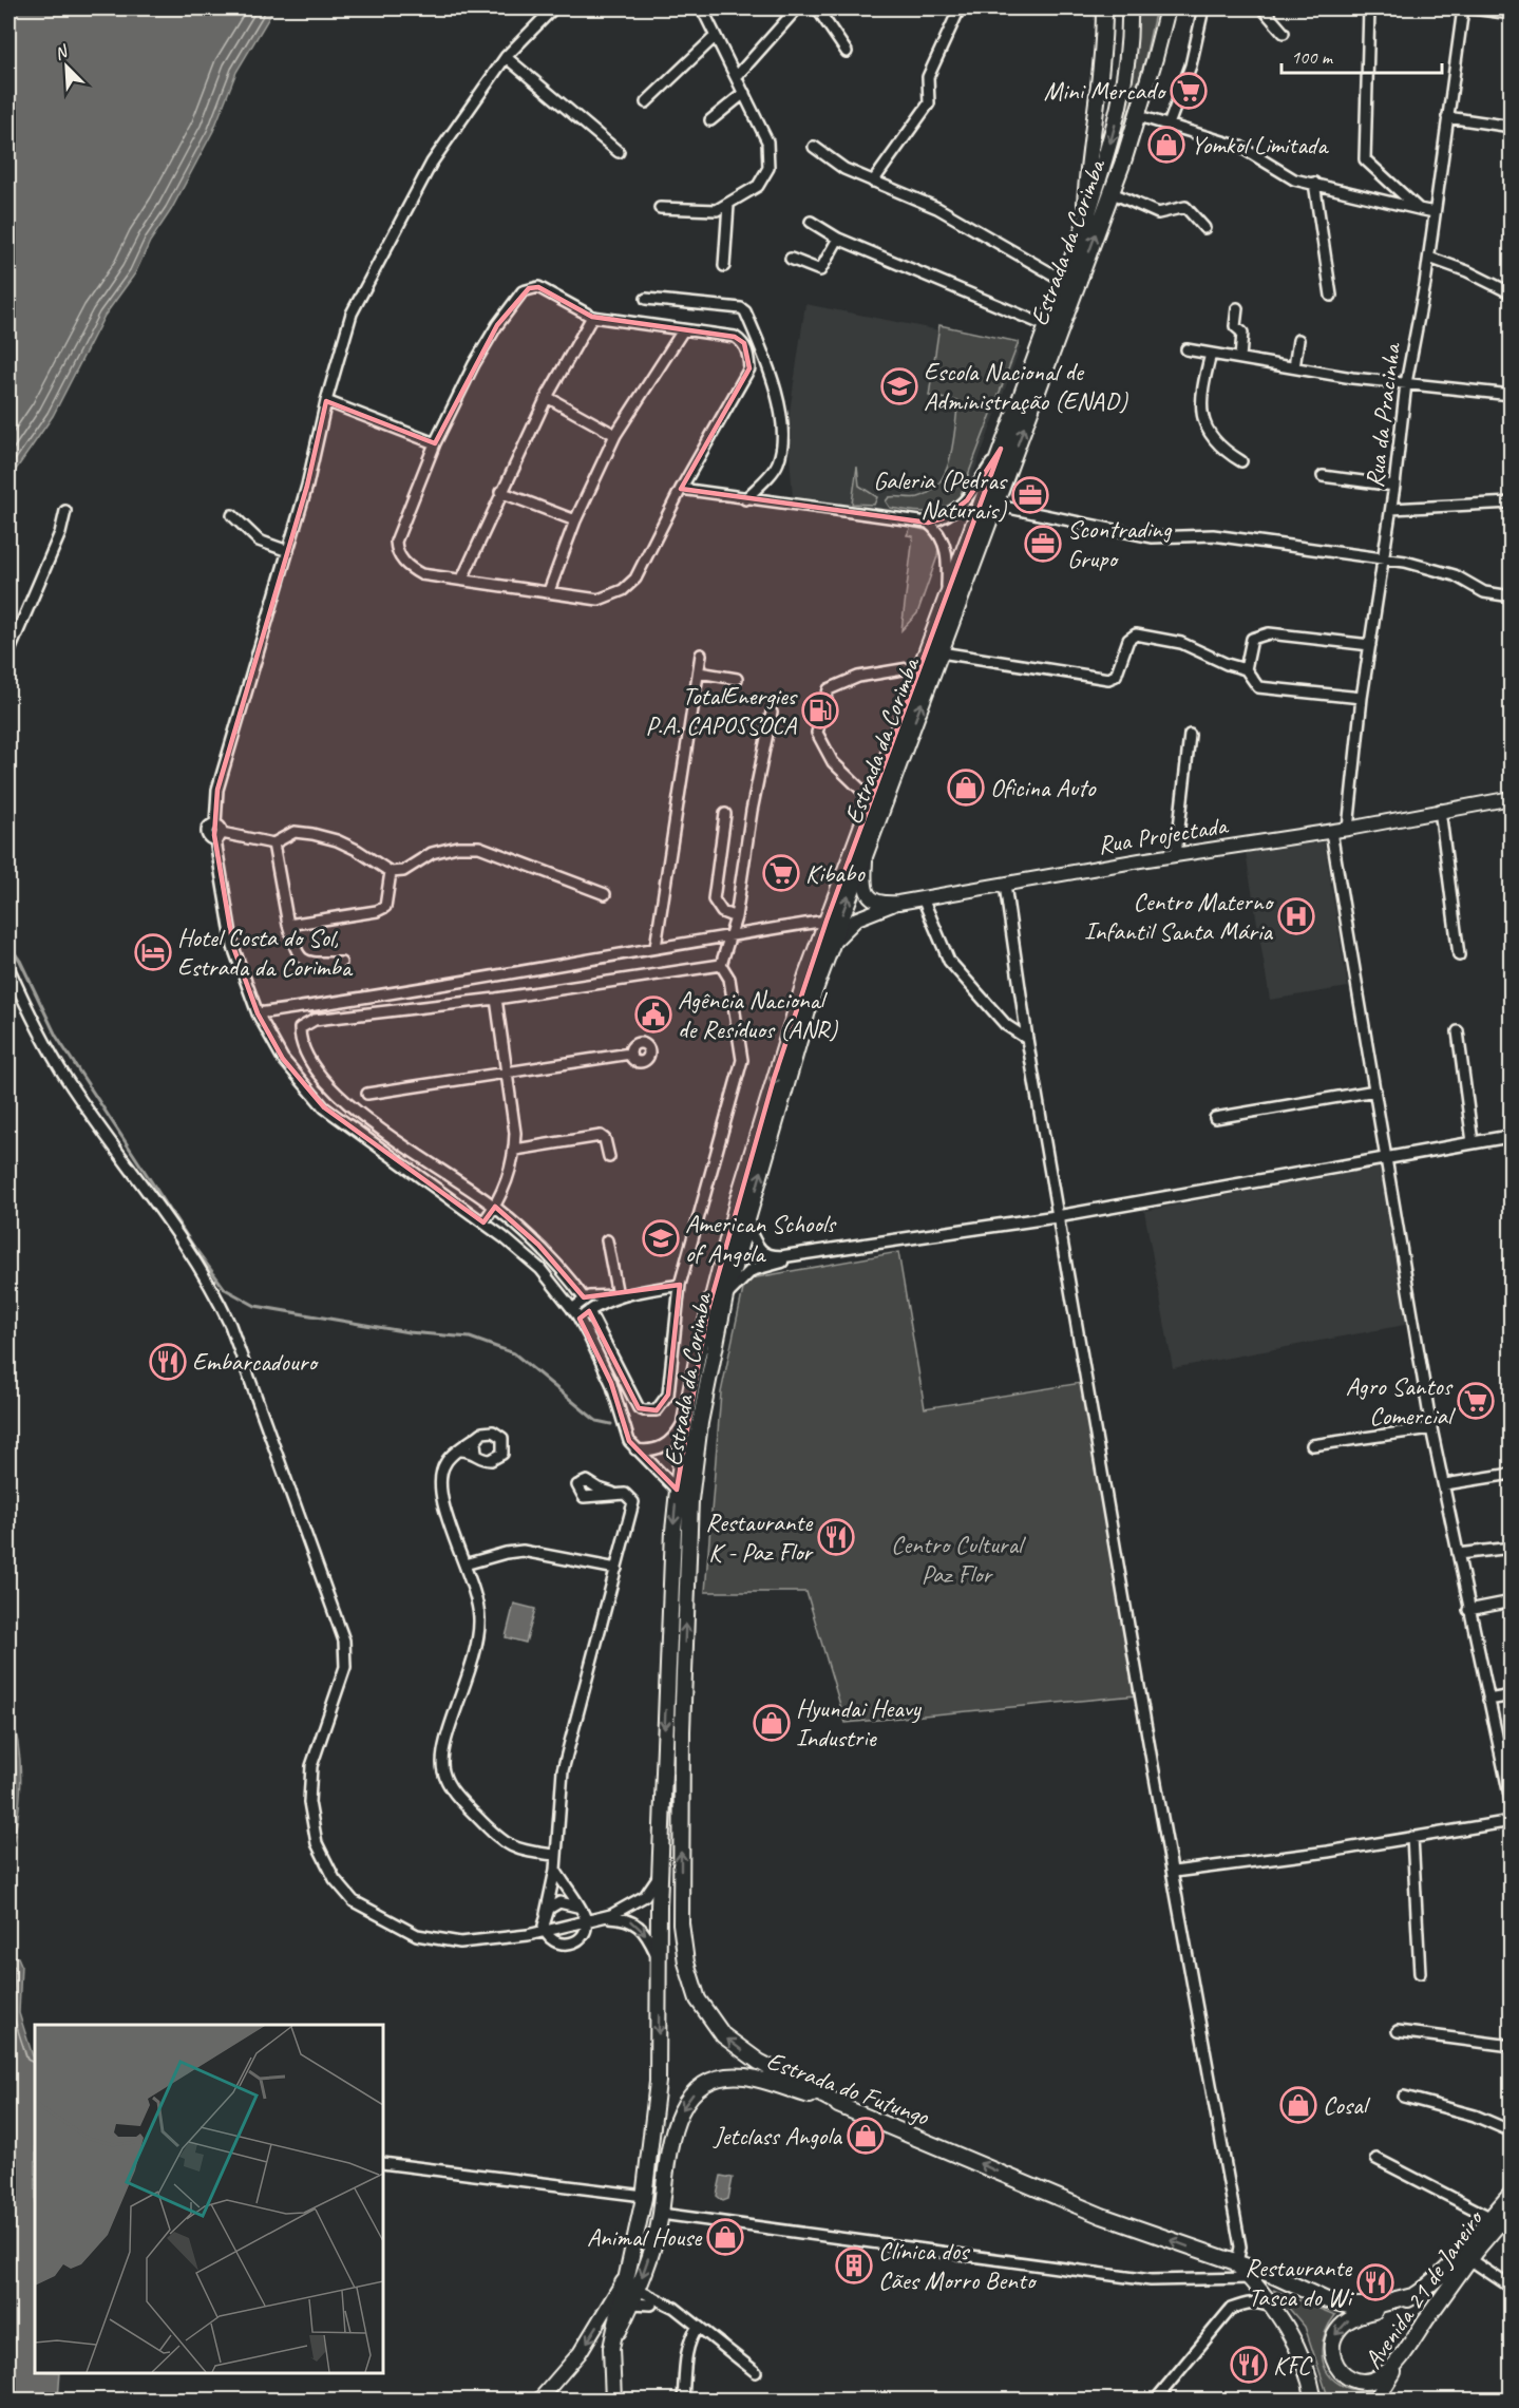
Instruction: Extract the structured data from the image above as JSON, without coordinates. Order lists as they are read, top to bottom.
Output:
{
  "streets": {
    "main road": [
      "Estrada da Corimba",
      "Rua Projectada",
      "Estrada do Futungo",
      "Avenida 21 de Janeiro"
    ],
    "street": ["Rua da Pracinha"]
  },
  "crossings": [
    ["Estrada da Corimba", "Rua Projectada"],
    ["Estrada da Corimba", "Estrada do Futungo"],
    ["Rua da Pracinha", "Rua Projectada"],
    ["Estrada do Futungo", "Avenida 21 de Janeiro"]
  ],
  "parks": ["Centro Cultural Paz Flor"],
  "places": {
    "supermarket": ["Mini Mercado", "Kibabo", "Agro Santos Comercial"],
    "shop": [
      "Yomkol Limitada",
      "Oficina Auto",
      "Hyundai Heavy Industrie",
      "Cosal",
      "Jetclass Angola",
      "Animal House"
    ],
    "school or university": ["Escola Nacional de Administração (ENAD)", "American Schools of Angola"],
    "office": ["Galeria (Pedras Naturais)", "Scontrading Grupo"],
    "fuel station": ["TotalEnergies P.A. CAPOSSOCA"],
    "hospital": ["Centro Materno Infantil Santa Mária"],
    "hotel": ["Hotel Costa do Sol, Estrada da Corimba"],
    "public building": ["Agência Nacional de Resíduos (ANR)"],
    "restaurant": [
      "Embarcadouro",
      "Restaurante K - Paz Flor",
      "Restaurante Tasca do Wi",
      "KFC"
    ],
    "building": ["Clínica dos Cães Morro Bento"]
  },
  "scale_bar": "100 m",
  "north": "top left"
}
